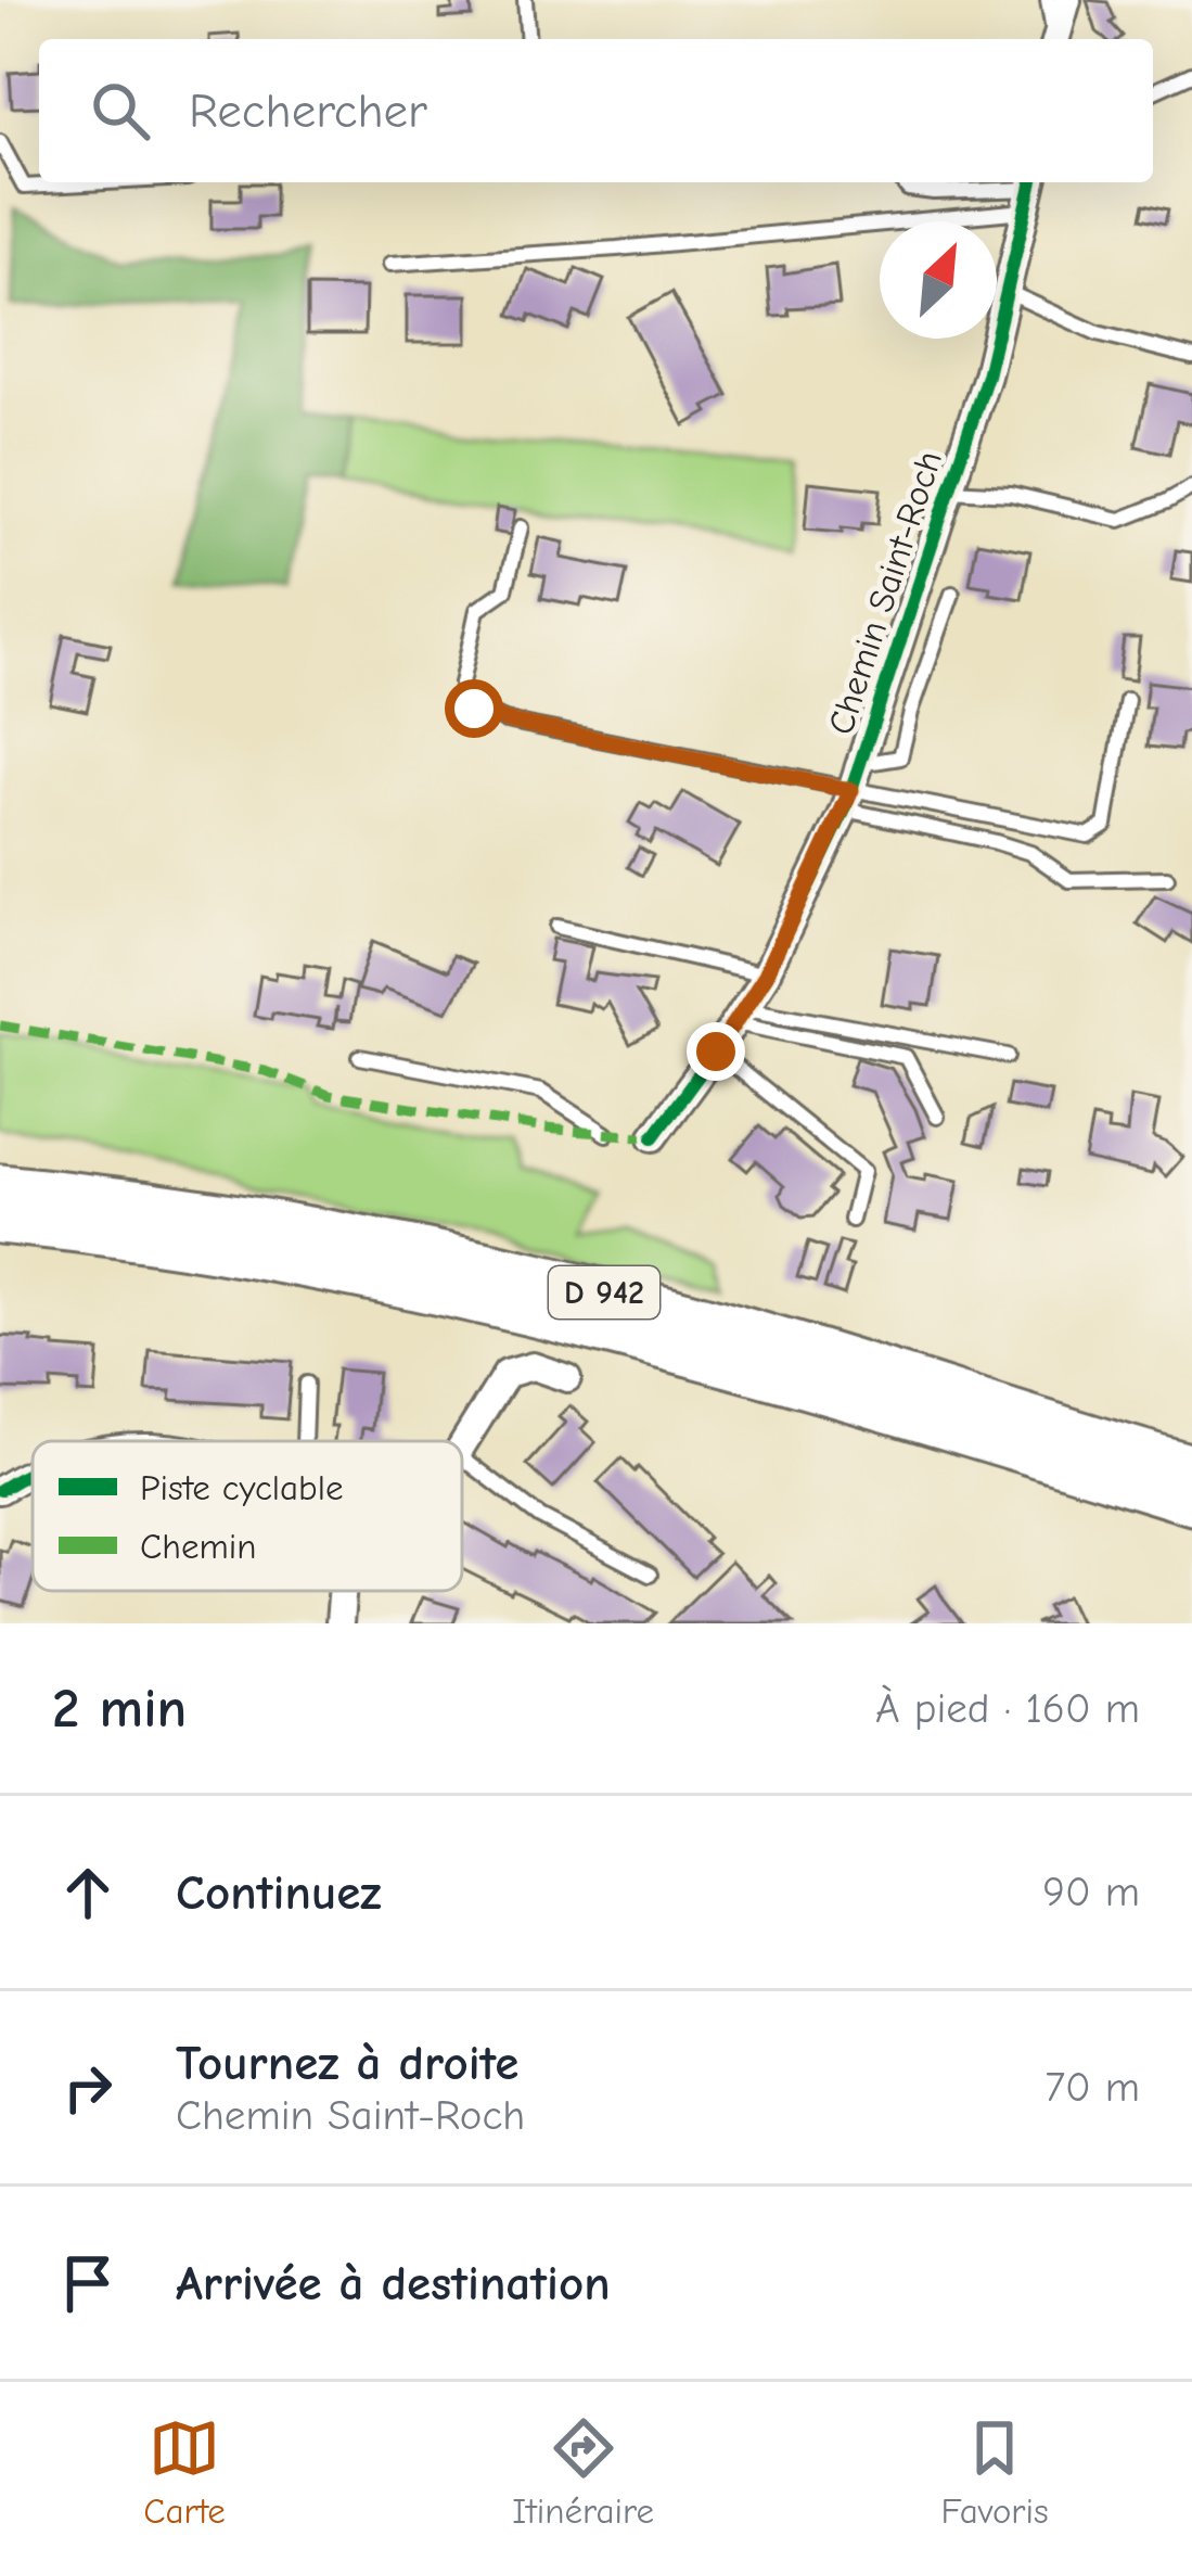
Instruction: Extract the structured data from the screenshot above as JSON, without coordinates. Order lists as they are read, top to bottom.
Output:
{
  "streets": {
    "main road": ["D 942"],
    "street": ["Chemin Saint-Roch"]
  },
  "legend": ["Piste cyclable", "Chemin"],
  "north": "top right",
  "page": {
    "search": "Rechercher",
    "heading": ["2 min", "À pied · 160 m"],
    "list": [
      ["Continuez", "90 m"],
      ["Tournez à droite", "Chemin Saint-Roch", "70 m"],
      "Arrivée à destination"
    ],
    "nav": ["Carte", "Itinéraire", "Favoris"]
  }
}
